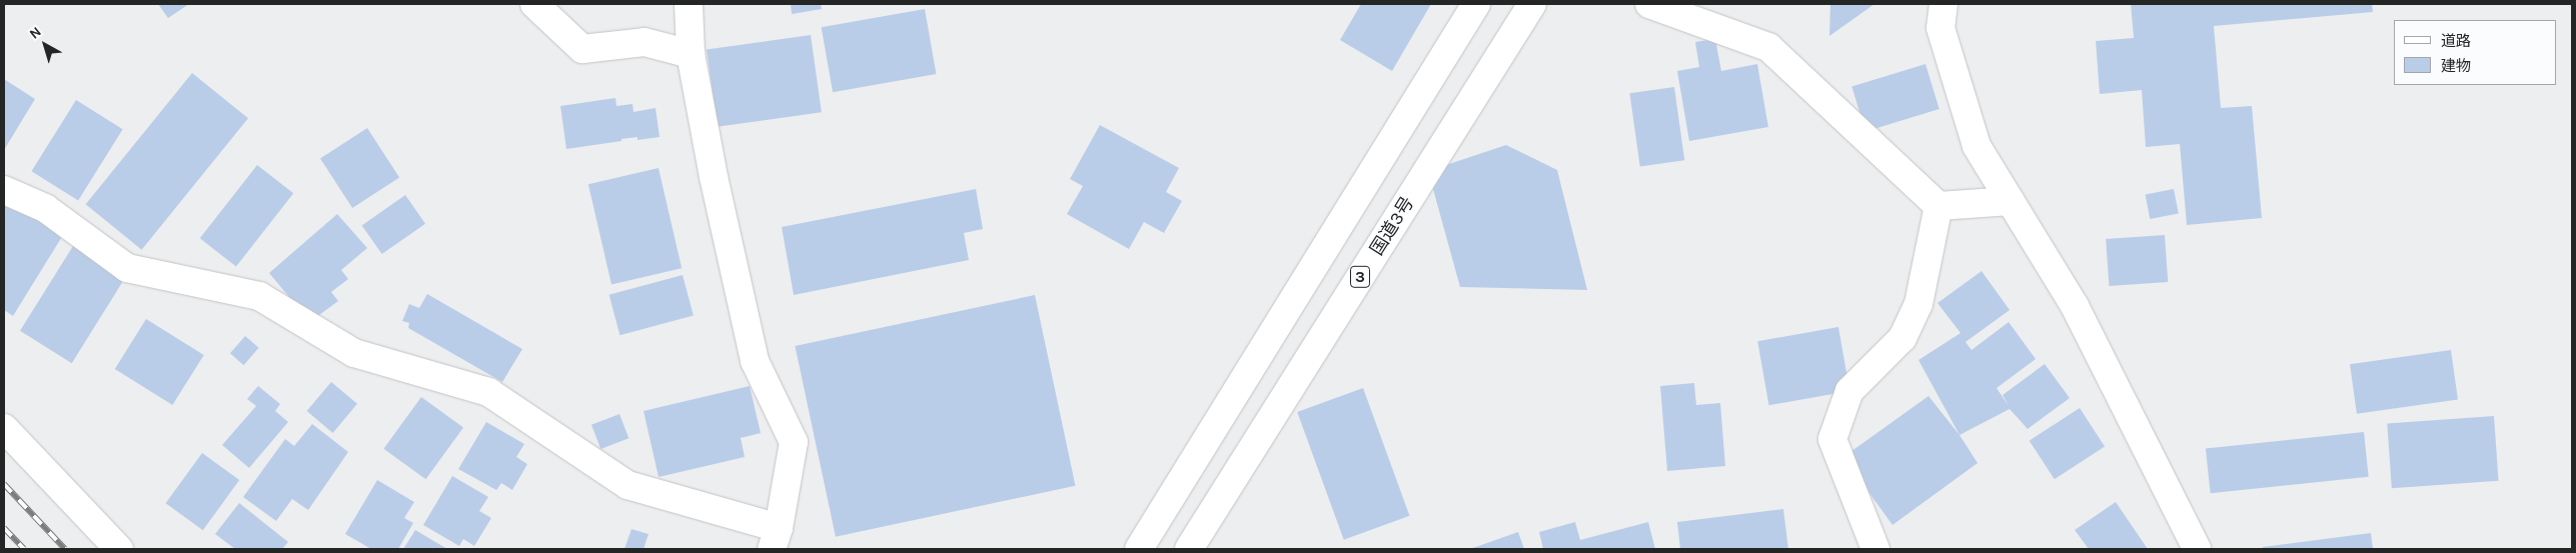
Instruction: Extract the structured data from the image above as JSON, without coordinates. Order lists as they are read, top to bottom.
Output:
{
  "streets": {
    "main road": ["国道3号", "3"]
  },
  "legend": ["道路", "建物"],
  "north": "top left"
}
